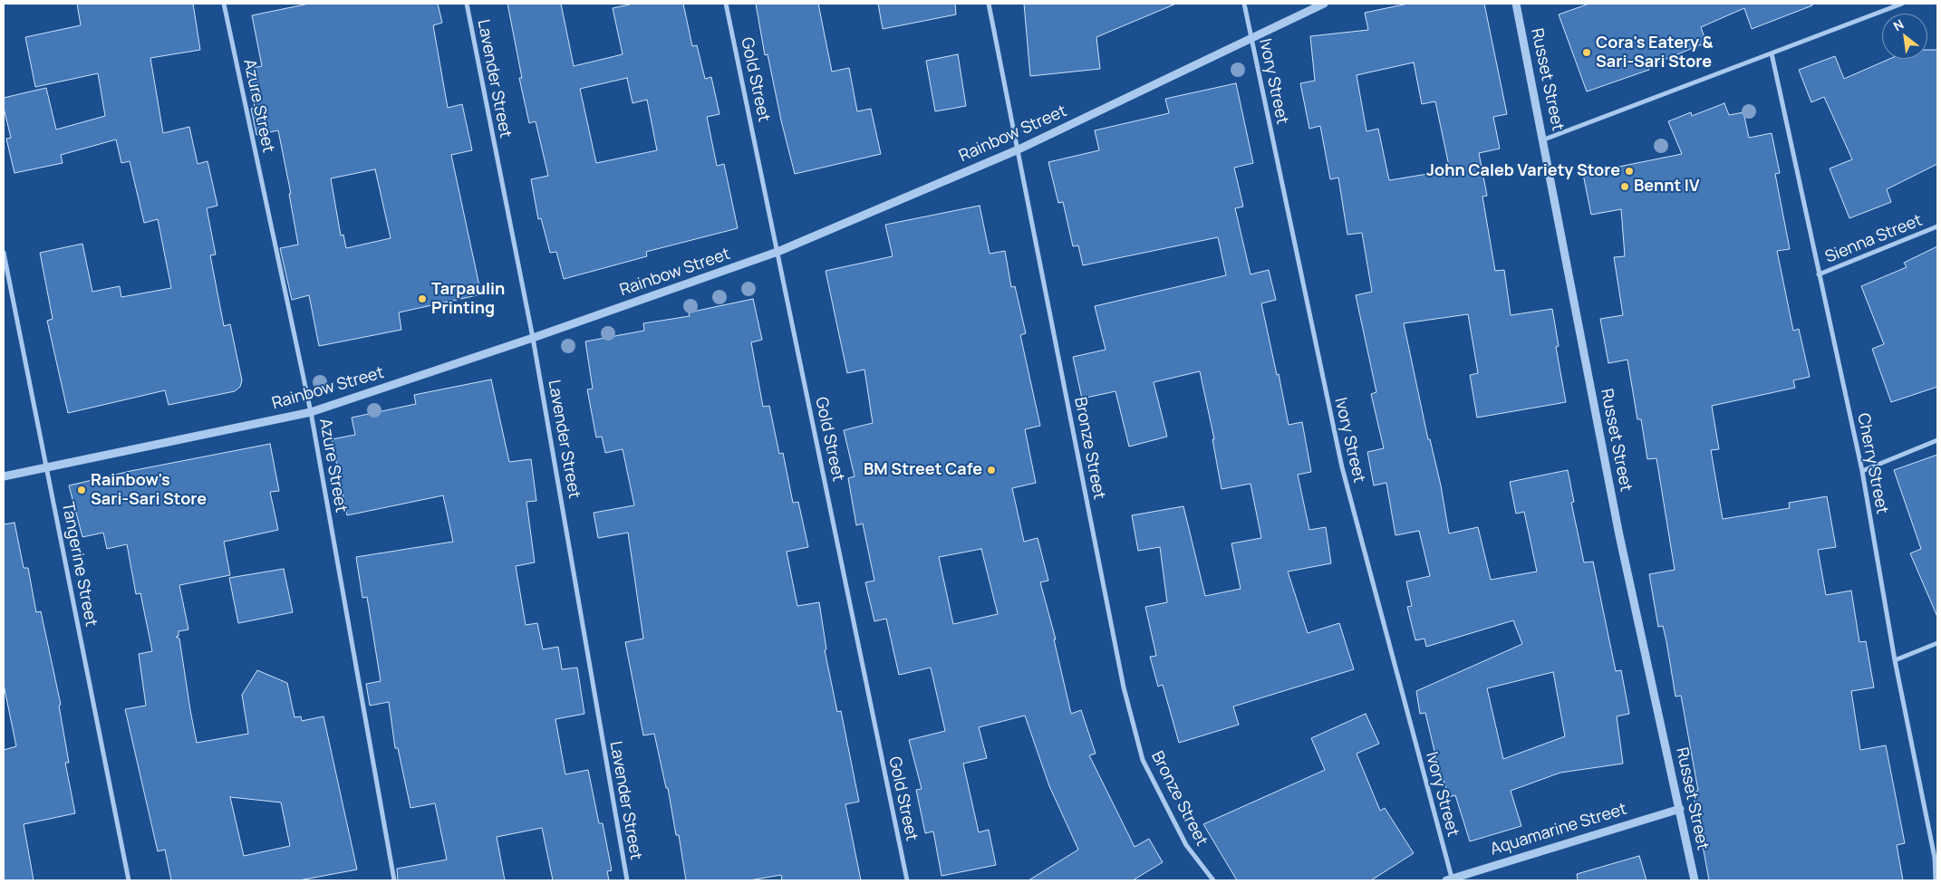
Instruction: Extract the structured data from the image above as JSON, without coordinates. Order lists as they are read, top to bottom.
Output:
{
  "streets": {
    "street": [
      "Lavender Street",
      "Gold Street",
      "Russet Street",
      "Ivory Street",
      "Azure Street",
      "Rainbow Street",
      "Sienna Street",
      "Bronze Street",
      "Cherry Street",
      "Tangerine Street",
      "Aquamarine Street"
    ]
  },
  "crossings": [
    ["Lavender Street", "Rainbow Street"],
    ["Gold Street", "Rainbow Street"],
    ["Russet Street", "Aquamarine Street"],
    ["Ivory Street", "Rainbow Street"],
    ["Ivory Street", "Aquamarine Street"],
    ["Azure Street", "Rainbow Street"],
    ["Rainbow Street", "Bronze Street"],
    ["Rainbow Street", "Tangerine Street"],
    ["Sienna Street", "Cherry Street"]
  ],
  "places": [
    "Cora's Eatery & Sari-Sari Store",
    "John Caleb Variety Store",
    "Bennt IV",
    "Tarpaulin Printing",
    "BM Street Cafe",
    "Rainbow's Sari-Sari Store"
  ],
  "north": "top left"
}
